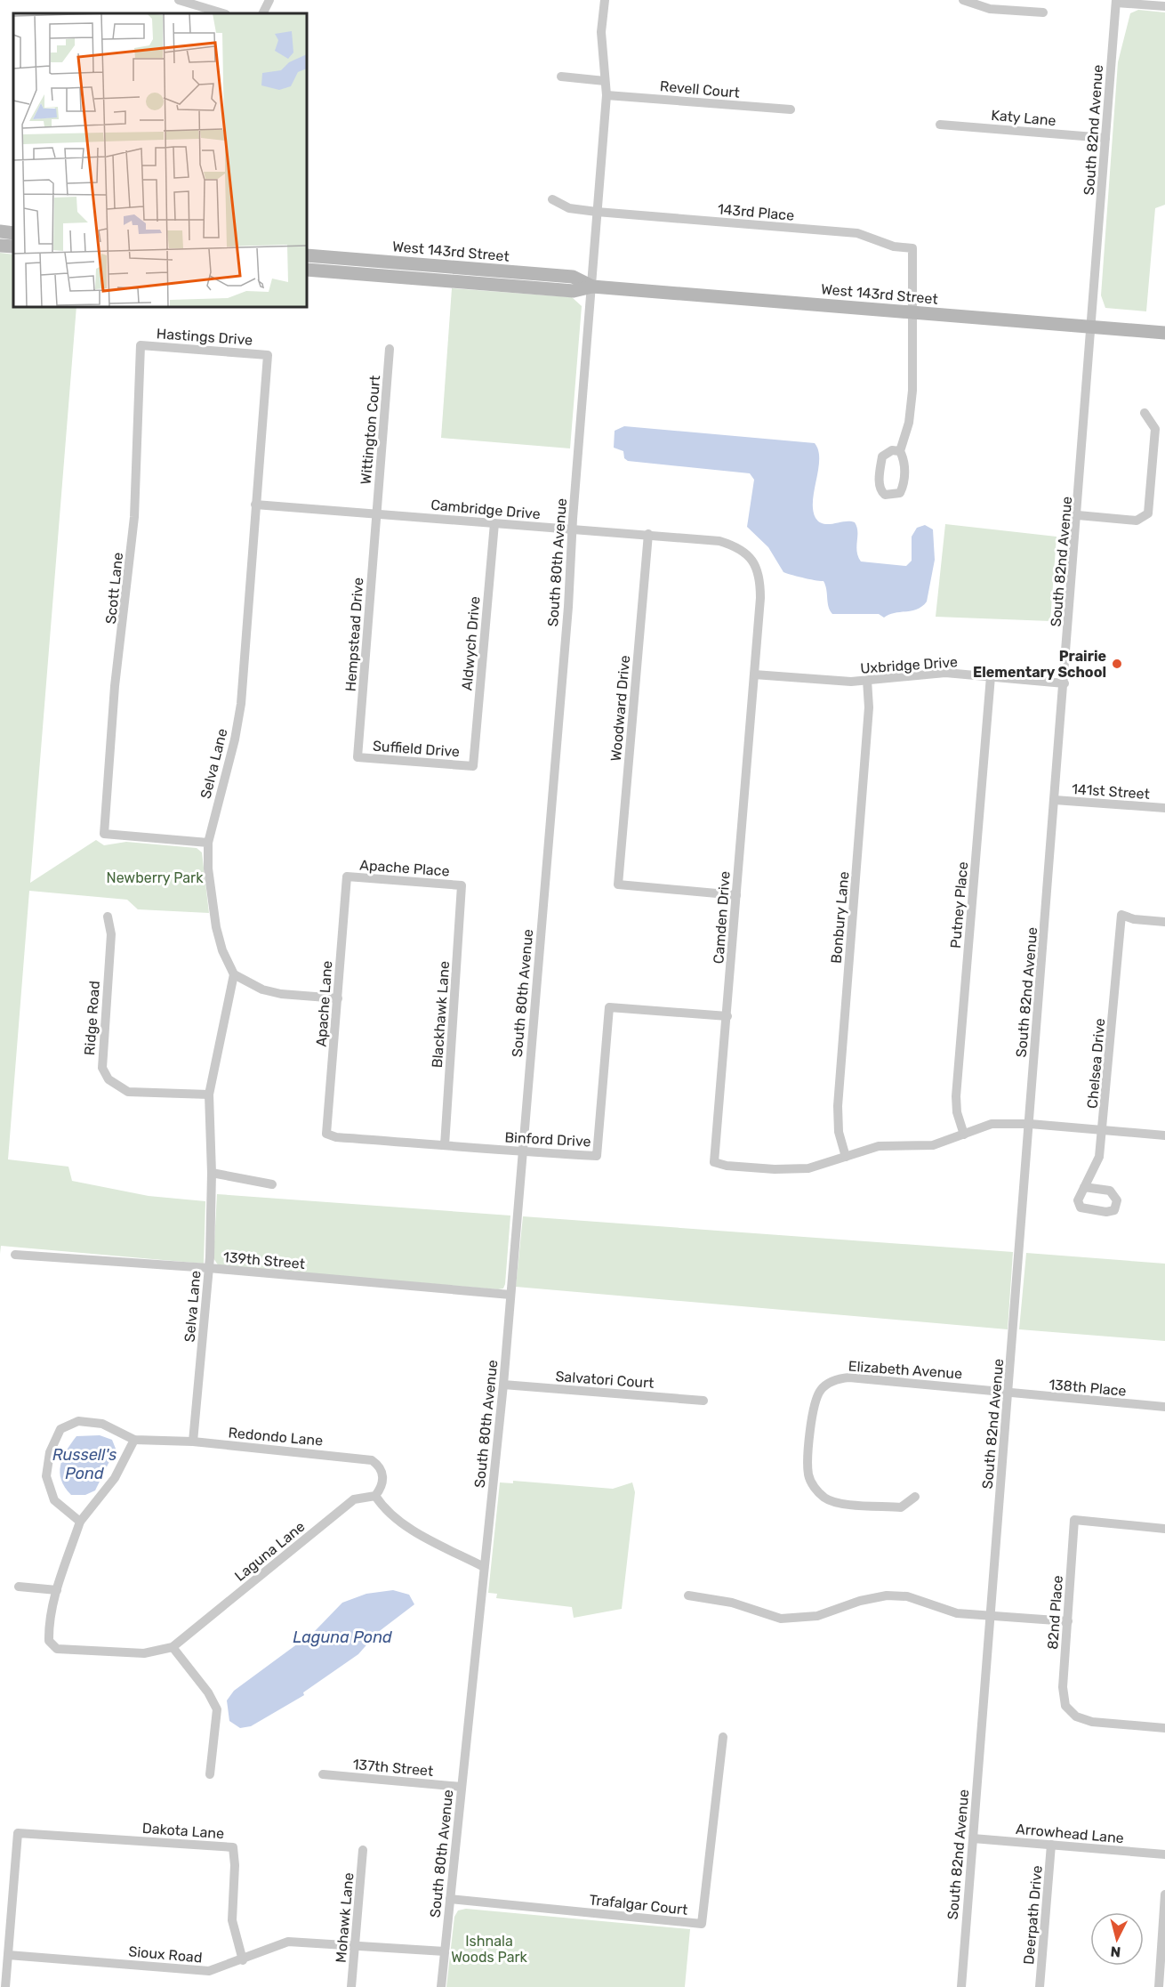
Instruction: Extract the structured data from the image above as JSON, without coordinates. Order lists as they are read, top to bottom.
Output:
{
  "streets": {
    "main road": ["West 143rd Street"],
    "street": [
      "Revell Court",
      "Katy Lane",
      "South 82nd Avenue",
      "143rd Place",
      "Hastings Drive",
      "Wittington Court",
      "Cambridge Drive",
      "South 80th Avenue",
      "Scott Lane",
      "Hempstead Drive",
      "Aldwych Drive",
      "Uxbridge Drive",
      "Woodward Drive",
      "Suffield Drive",
      "Selva Lane",
      "141st Street",
      "Apache Place",
      "Putney Place",
      "Camden Drive",
      "Bonbury Lane",
      "Apache Lane",
      "Blackhawk Lane",
      "Ridge Road",
      "Chelsea Drive",
      "Binford Drive",
      "139th Street",
      "Elizabeth Avenue",
      "Salvatori Court",
      "138th Place",
      "Redondo Lane",
      "Laguna Lane",
      "82nd Place",
      "137th Street",
      "Dakota Lane",
      "Arrowhead Lane",
      "Trafalgar Court",
      "Deerpath Drive",
      "Mohawk Lane",
      "Sioux Road"
    ]
  },
  "crossings": [
    ["Revell Court", "South 80th Avenue"],
    ["Katy Lane", "South 82nd Avenue"],
    ["South 82nd Avenue", "West 143rd Street"],
    ["South 82nd Avenue", "Uxbridge Drive"],
    ["South 82nd Avenue", "141st Street"],
    ["South 82nd Avenue", "Elizabeth Avenue"],
    ["South 82nd Avenue", "138th Place"],
    ["South 82nd Avenue", "Arrowhead Lane"],
    ["143rd Place", "West 143rd Street"],
    ["143rd Place", "South 80th Avenue"],
    ["West 143rd Street", "South 80th Avenue"],
    ["Hastings Drive", "Scott Lane"],
    ["Hastings Drive", "Selva Lane"],
    ["Wittington Court", "Cambridge Drive"],
    ["Wittington Court", "Hempstead Drive"],
    ["Cambridge Drive", "South 80th Avenue"],
    ["Cambridge Drive", "Hempstead Drive"],
    ["Cambridge Drive", "Aldwych Drive"],
    ["Cambridge Drive", "Uxbridge Drive"],
    ["Cambridge Drive", "Woodward Drive"],
    ["Cambridge Drive", "Selva Lane"],
    ["Cambridge Drive", "Camden Drive"],
    ["South 80th Avenue", "Binford Drive"],
    ["South 80th Avenue", "139th Street"],
    ["South 80th Avenue", "Salvatori Court"],
    ["South 80th Avenue", "137th Street"],
    ["South 80th Avenue", "Trafalgar Court"],
    ["South 80th Avenue", "Sioux Road"],
    ["Scott Lane", "Selva Lane"],
    ["Hempstead Drive", "Suffield Drive"],
    ["Aldwych Drive", "Suffield Drive"],
    ["Uxbridge Drive", "Putney Place"],
    ["Uxbridge Drive", "Camden Drive"],
    ["Uxbridge Drive", "Bonbury Lane"],
    ["Woodward Drive", "Camden Drive"],
    ["Selva Lane", "Ridge Road"],
    ["Selva Lane", "139th Street"],
    ["Selva Lane", "Redondo Lane"],
    ["Apache Place", "Apache Lane"],
    ["Apache Place", "Blackhawk Lane"],
    ["Camden Drive", "Bonbury Lane"],
    ["Camden Drive", "Binford Drive"],
    ["Apache Lane", "Binford Drive"],
    ["Blackhawk Lane", "Binford Drive"],
    ["Elizabeth Avenue", "138th Place"],
    ["Redondo Lane", "Laguna Lane"],
    ["Dakota Lane", "Sioux Road"],
    ["Arrowhead Lane", "Deerpath Drive"],
    ["Mohawk Lane", "Sioux Road"]
  ],
  "water": ["Russell's Pond", "Laguna Pond"],
  "parks": ["Newberry Park", "Ishnala Woods Park"],
  "places": ["Prairie Elementary School"],
  "north": "bottom"
}
